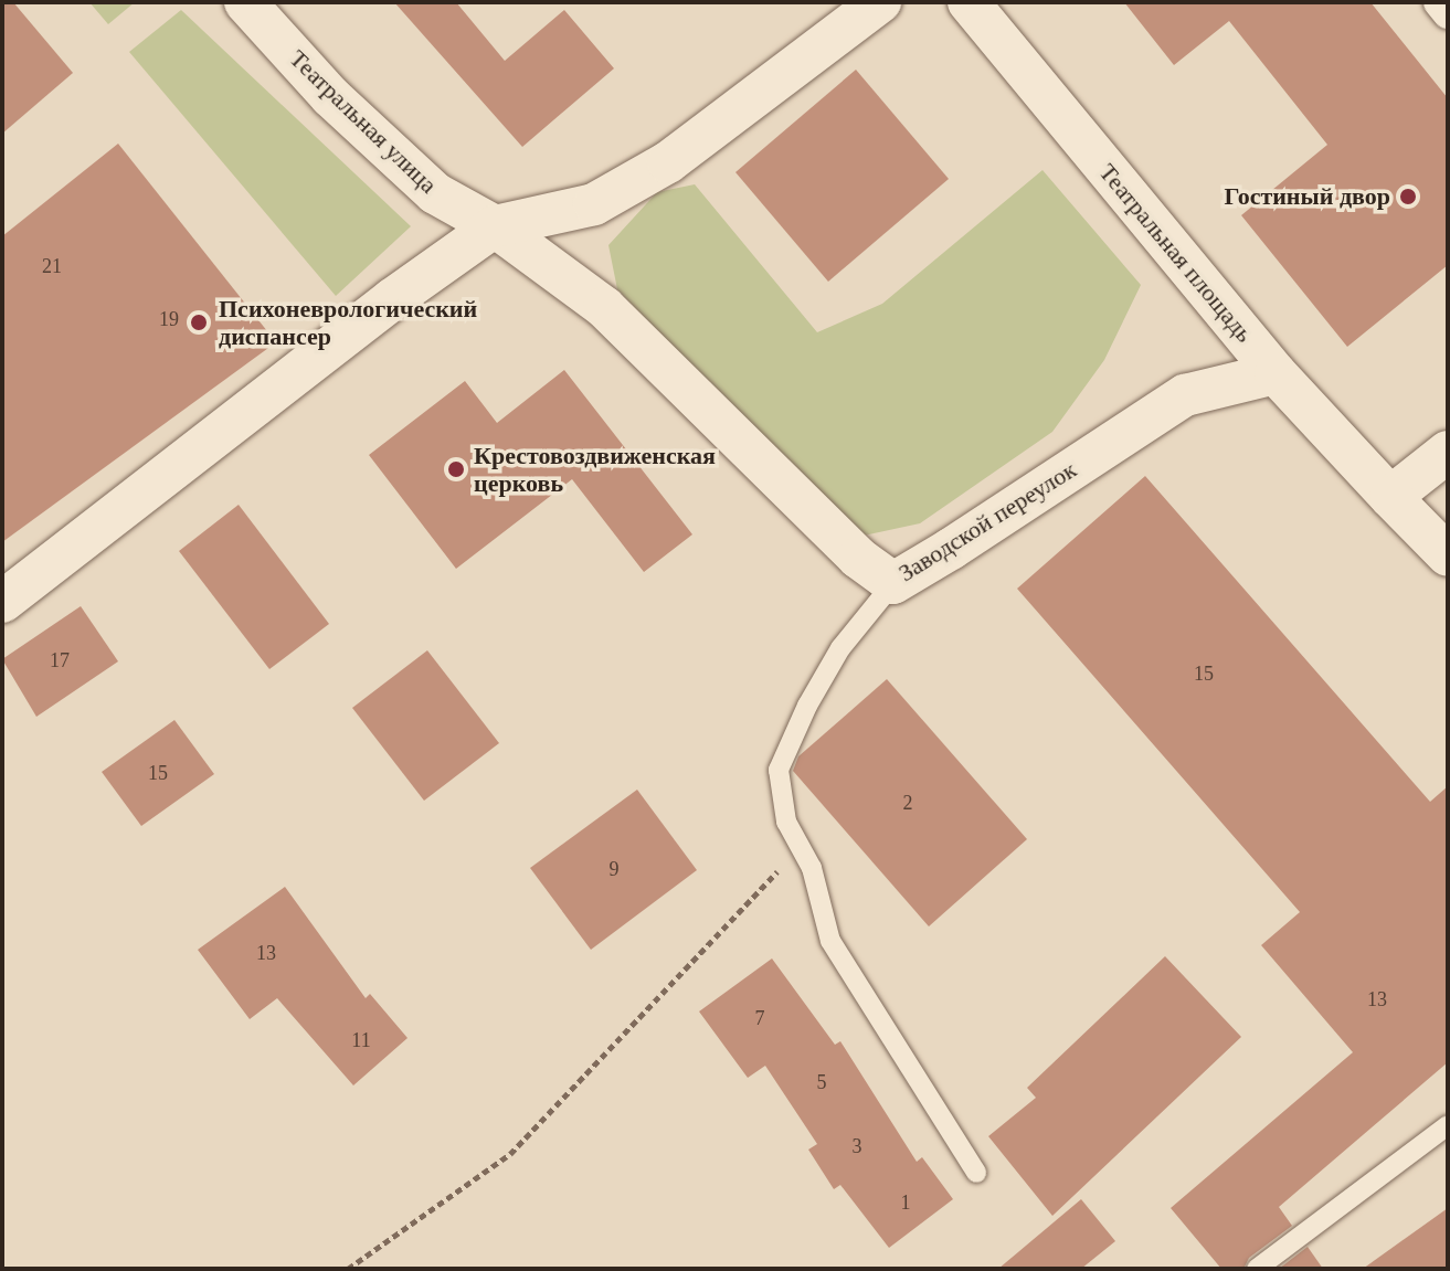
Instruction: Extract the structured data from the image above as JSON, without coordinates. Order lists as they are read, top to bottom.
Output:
{
  "streets": {
    "street": ["Театральная улица", "Театральная площадь", "Заводской переулок"]
  },
  "crossings": [
    ["Театральная улица", "Заводской переулок"],
    ["Театральная площадь", "Заводской переулок"]
  ],
  "places": ["Гостиный двор", "Психоневрологический диспансер", "Крестовоздвиженская церковь"],
  "house_numbers": [
    "21",
    "19",
    "17",
    "15",
    "15",
    "2",
    "9",
    "13",
    "13",
    "7",
    "11",
    "5",
    "3",
    "1"
  ]
}
